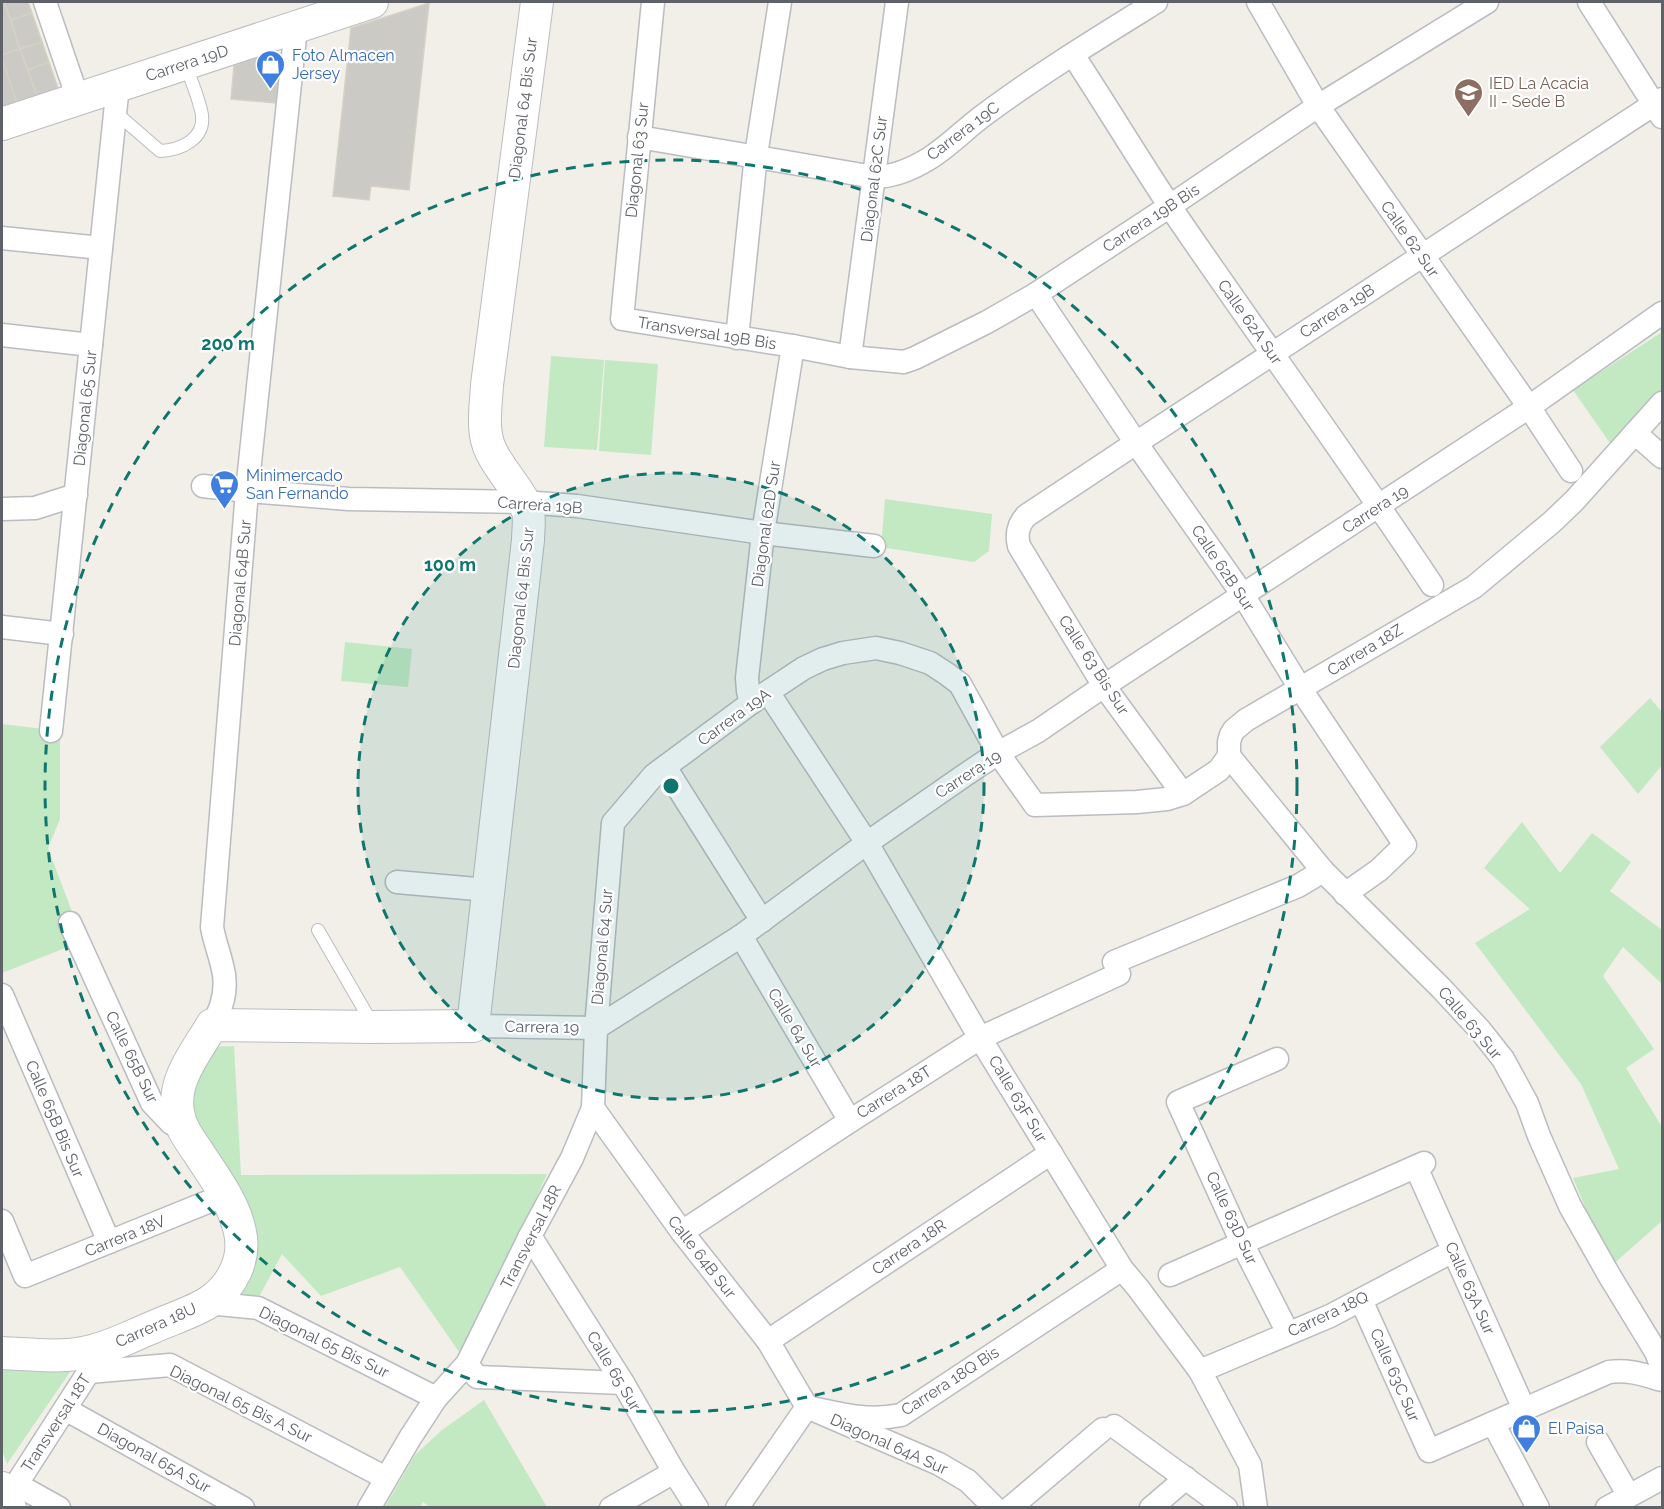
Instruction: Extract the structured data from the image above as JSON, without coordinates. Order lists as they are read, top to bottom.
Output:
{
  "streets": {
    "street": [
      "Carrera 19D",
      "Diagonal 64 Bis Sur",
      "Carrera 19C",
      "Diagonal 63 Sur",
      "Diagonal 62C Sur",
      "Carrera 19B Bis",
      "Calle 62 Sur",
      "Carrera 19B",
      "Calle 62A Sur",
      "Transversal 19B Bis",
      "Diagonal 65 Sur",
      "Carrera 19",
      "Diagonal 62D Sur",
      "Calle 62B Sur",
      "Diagonal 64B Sur",
      "Carrera 18Z",
      "Calle 63 Bis Sur",
      "Carrera 19A",
      "Diagonal 64 Sur",
      "Calle 63 Sur",
      "Calle 64 Sur",
      "Calle 65B Sur",
      "Carrera 18T",
      "Calle 63F Sur",
      "Calle 65B Bis Sur",
      "Calle 63D Sur",
      "Carrera 18V",
      "Transversal 18R",
      "Carrera 18R",
      "Calle 64B Sur",
      "Calle 63A Sur",
      "Carrera 18Q",
      "Carrera 18U",
      "Diagonal 65 Bis Sur",
      "Calle 65 Sur",
      "Calle 63C Sur",
      "Carrera 18Q Bis",
      "Diagonal 65 Bis A Sur",
      "Transversal 18T",
      "Diagonal 64A Sur",
      "Diagonal 65A Sur"
    ]
  },
  "crossings": [
    ["Carrera 19D", "Diagonal 65 Sur"],
    ["Carrera 19D", "Diagonal 64B Sur"],
    ["Diagonal 64 Bis Sur", "Carrera 19B"],
    ["Diagonal 64 Bis Sur", "Carrera 19"],
    ["Carrera 19C", "Diagonal 63 Sur"],
    ["Carrera 19C", "Diagonal 62C Sur"],
    ["Carrera 19C", "Calle 62A Sur"],
    ["Diagonal 63 Sur", "Transversal 19B Bis"],
    ["Diagonal 62C Sur", "Carrera 19B Bis"],
    ["Carrera 19B Bis", "Calle 62 Sur"],
    ["Carrera 19B Bis", "Calle 62A Sur"],
    ["Carrera 19B Bis", "Transversal 19B Bis"],
    ["Carrera 19B Bis", "Diagonal 62D Sur"],
    ["Carrera 19B Bis", "Calle 62B Sur"],
    ["Calle 62 Sur", "Carrera 19B"],
    ["Calle 62 Sur", "Carrera 19"],
    ["Carrera 19B", "Calle 62A Sur"],
    ["Carrera 19B", "Diagonal 62D Sur"],
    ["Carrera 19B", "Calle 62B Sur"],
    ["Carrera 19B", "Diagonal 64B Sur"],
    ["Carrera 19B", "Calle 63 Bis Sur"],
    ["Calle 62A Sur", "Carrera 19"],
    ["Transversal 19B Bis", "Diagonal 62D Sur"],
    ["Carrera 19", "Calle 62B Sur"],
    ["Carrera 19", "Diagonal 64B Sur"],
    ["Carrera 19", "Carrera 18Z"],
    ["Carrera 19", "Calle 63 Bis Sur"],
    ["Carrera 19", "Carrera 19A"],
    ["Carrera 19", "Diagonal 64 Sur"],
    ["Carrera 19", "Calle 64 Sur"],
    ["Carrera 19", "Calle 63F Sur"],
    ["Diagonal 62D Sur", "Carrera 19A"],
    ["Diagonal 62D Sur", "Calle 63F Sur"],
    ["Calle 62B Sur", "Carrera 18Z"],
    ["Calle 62B Sur", "Calle 63 Sur"],
    ["Diagonal 64B Sur", "Calle 65B Sur"],
    ["Carrera 18Z", "Calle 63 Bis Sur"],
    ["Carrera 18Z", "Carrera 19A"],
    ["Carrera 18Z", "Calle 63 Sur"],
    ["Carrera 19A", "Diagonal 64 Sur"],
    ["Carrera 19A", "Calle 63F Sur"],
    ["Diagonal 64 Sur", "Transversal 18R"],
    ["Diagonal 64 Sur", "Calle 64B Sur"],
    ["Calle 63 Sur", "Carrera 18T"],
    ["Calle 64 Sur", "Carrera 18T"],
    ["Calle 65B Sur", "Carrera 18V"],
    ["Calle 65B Sur", "Carrera 18U"],
    ["Calle 65B Sur", "Diagonal 65 Bis Sur"],
    ["Carrera 18T", "Calle 63F Sur"],
    ["Carrera 18T", "Calle 64B Sur"],
    ["Calle 63F Sur", "Carrera 18R"],
    ["Calle 63F Sur", "Carrera 18Q"],
    ["Calle 63F Sur", "Carrera 18Q Bis"],
    ["Calle 65B Bis Sur", "Carrera 18V"],
    ["Calle 63D Sur", "Calle 63A Sur"],
    ["Calle 63D Sur", "Carrera 18Q"],
    ["Transversal 18R", "Calle 64B Sur"],
    ["Transversal 18R", "Diagonal 65 Bis Sur"],
    ["Transversal 18R", "Calle 65 Sur"],
    ["Transversal 18R", "Diagonal 65 Bis A Sur"],
    ["Carrera 18R", "Calle 64B Sur"],
    ["Calle 64B Sur", "Carrera 18Q Bis"],
    ["Calle 64B Sur", "Diagonal 64A Sur"],
    ["Calle 63A Sur", "Carrera 18Q"],
    ["Carrera 18Q", "Calle 63C Sur"],
    ["Carrera 18U", "Diagonal 65 Bis Sur"],
    ["Carrera 18U", "Diagonal 65 Bis A Sur"],
    ["Carrera 18U", "Transversal 18T"],
    ["Carrera 18Q Bis", "Diagonal 64A Sur"],
    ["Diagonal 65 Bis A Sur", "Transversal 18T"],
    ["Transversal 18T", "Diagonal 65A Sur"]
  ],
  "places": {
    "shop": ["Foto Almacen Jersey", "El Paisa"],
    "school or university": ["IED La Acacia II - Sede B"],
    "supermarket": ["Minimercado San Fernando"]
  },
  "rings": ["200 m", "100 m"]
}
